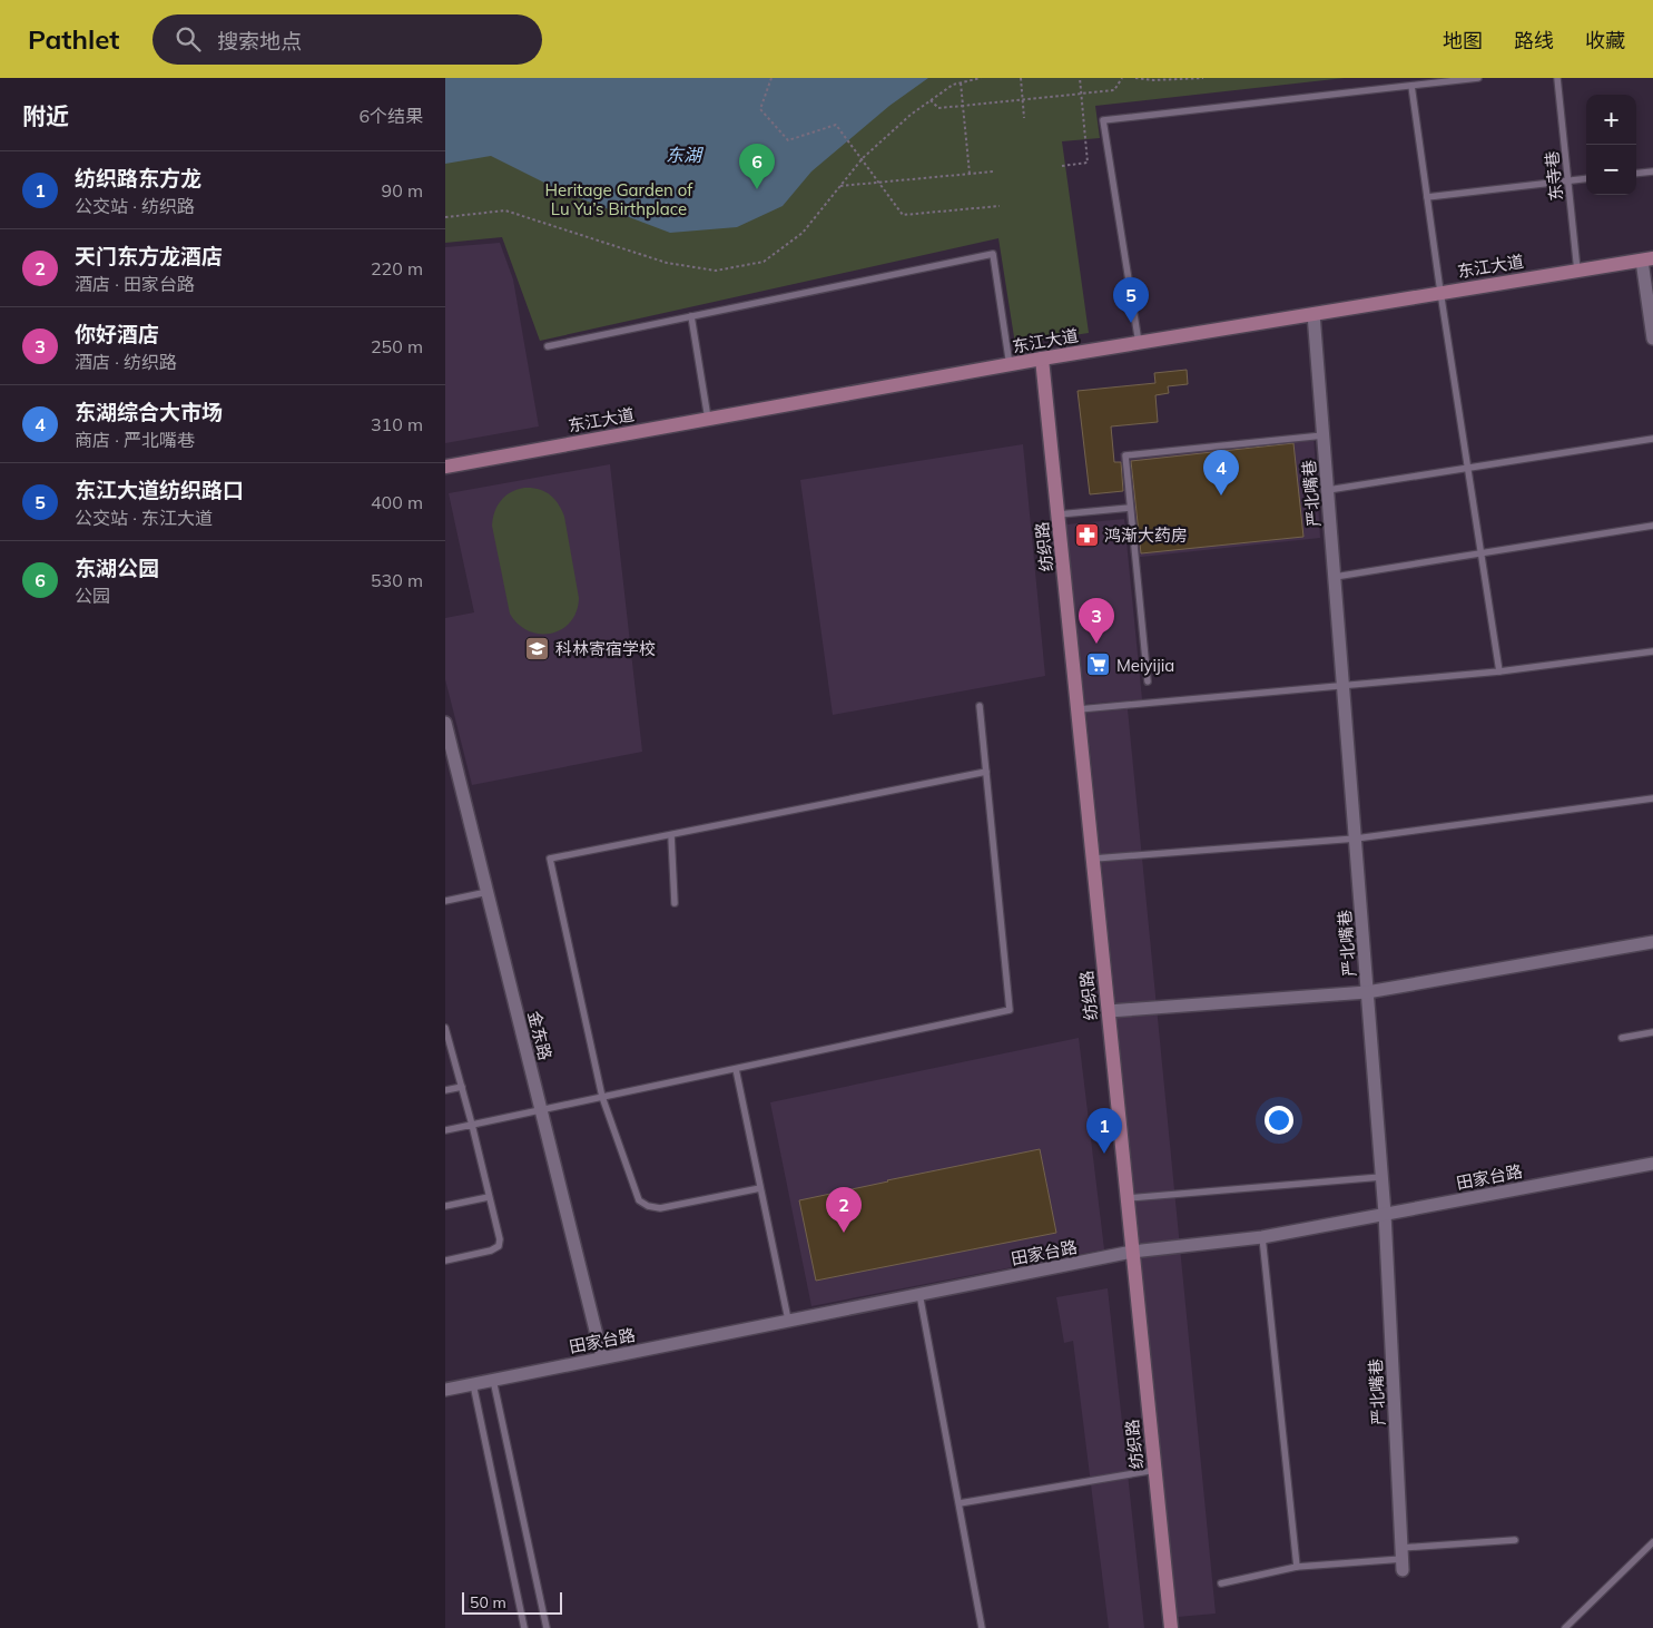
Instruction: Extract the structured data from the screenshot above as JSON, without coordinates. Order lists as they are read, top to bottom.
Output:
{
  "streets": {
    "street": [
      "东江大道",
      "严北嘴巷",
      "纺织路",
      "金东路",
      "田家台路"
    ],
    "lane": ["东寺巷"]
  },
  "crossings": [
    ["东寺巷", "东江大道"],
    ["东江大道", "严北嘴巷"],
    ["东江大道", "纺织路"],
    ["严北嘴巷", "田家台路"],
    ["纺织路", "田家台路"],
    ["金东路", "田家台路"]
  ],
  "water": ["东湖"],
  "parks": ["Heritage Garden of Lu Yu’s Birthplace"],
  "places": {
    "pharmacy": ["鸿渐大药房"],
    "school or university": ["科林寄宿学校"],
    "supermarket": ["Meiyijia"]
  },
  "scale_bar": "50 m",
  "page": {
    "header": "Pathlet",
    "search": "搜索地点",
    "nav": ["地图", "路线", "收藏"],
    "heading": ["附近", "6个结果"],
    "map_buttons": ["+", "−"],
    "pins": [
      "6",
      "5",
      "4",
      "3",
      "1",
      "2"
    ],
    "list": [
      {
        "mark": "1",
        "name": "纺织路东方龙",
        "note": "公交站 · 纺织路",
        "value": "90 m"
      },
      {
        "mark": "2",
        "name": "天门东方龙酒店",
        "note": "酒店 · 田家台路",
        "value": "220 m"
      },
      {
        "mark": "3",
        "name": "你好酒店",
        "note": "酒店 · 纺织路",
        "value": "250 m"
      },
      {
        "mark": "4",
        "name": "东湖综合大市场",
        "note": "商店 · 严北嘴巷",
        "value": "310 m"
      },
      {
        "mark": "5",
        "name": "东江大道纺织路口",
        "note": "公交站 · 东江大道",
        "value": "400 m"
      },
      {
        "mark": "6",
        "name": "东湖公园",
        "note": "公园",
        "value": "530 m"
      }
    ],
    "scale": "50 m"
  }
}
